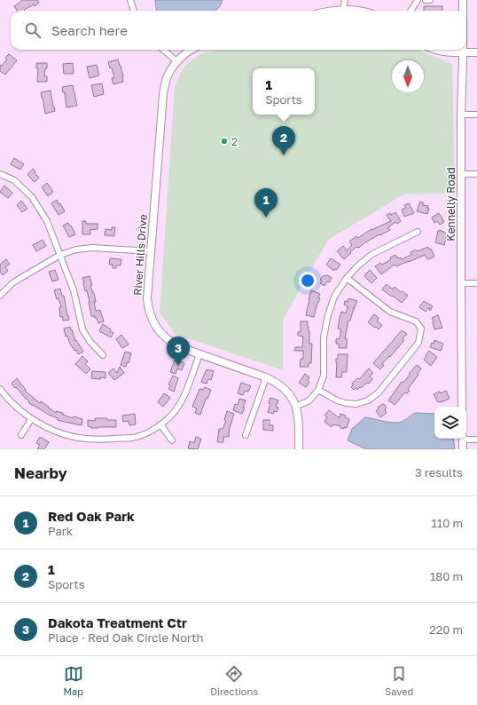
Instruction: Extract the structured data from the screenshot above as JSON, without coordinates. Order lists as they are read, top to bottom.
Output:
{
  "streets": {
    "street": ["Kennelly Road", "River Hills Drive"]
  },
  "places": ["2"],
  "north": "bottom",
  "page": {
    "search": "Search here",
    "popup": ["1", "Sports"],
    "pins": ["2", "1", "3"],
    "heading": ["Nearby", "3 results"],
    "list": [
      {
        "mark": "1",
        "name": "Red Oak Park",
        "note": "Park",
        "value": "110 m"
      },
      {
        "mark": "2",
        "name": "1",
        "note": "Sports",
        "value": "180 m"
      },
      {
        "mark": "3",
        "name": "Dakota Treatment Ctr",
        "note": "Place · Red Oak Circle North",
        "value": "220 m"
      }
    ],
    "nav": ["Map", "Directions", "Saved"]
  }
}
